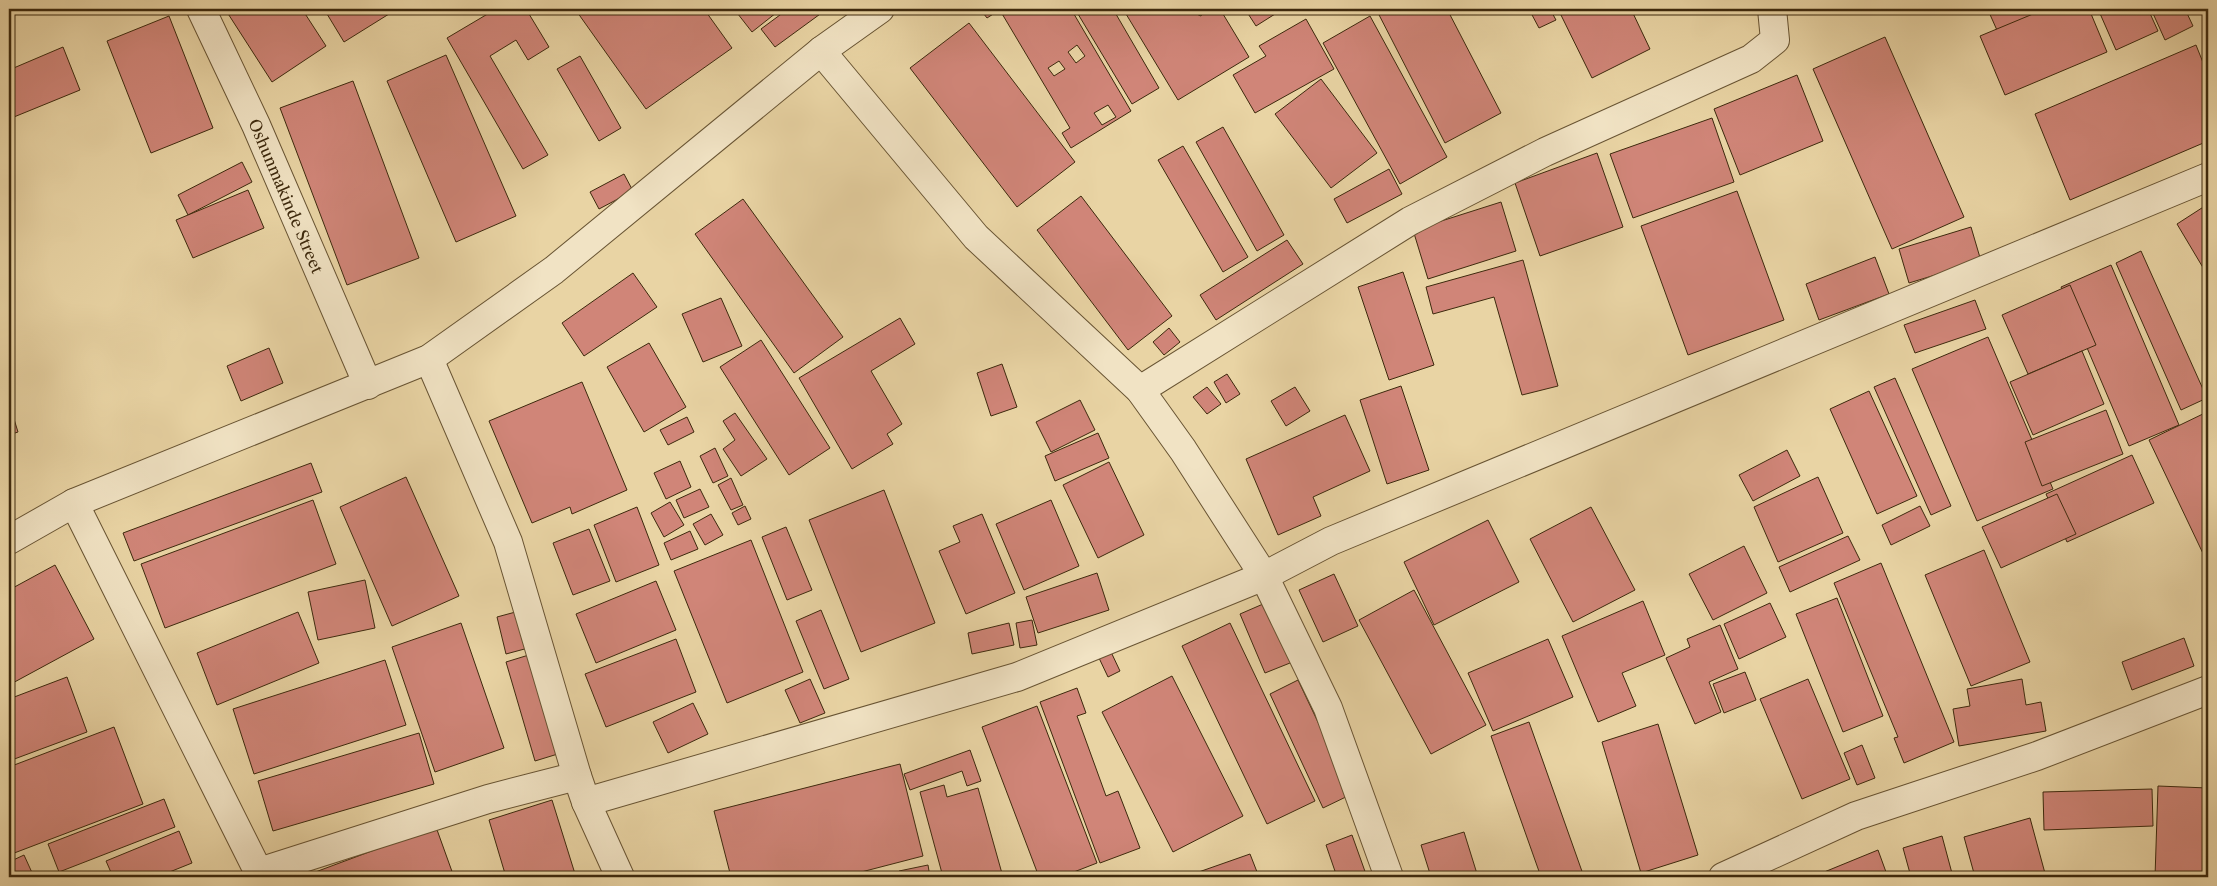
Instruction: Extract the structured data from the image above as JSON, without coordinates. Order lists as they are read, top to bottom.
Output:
{
  "streets": {
    "street": ["Oshunmakinde Street"]
  }
}
